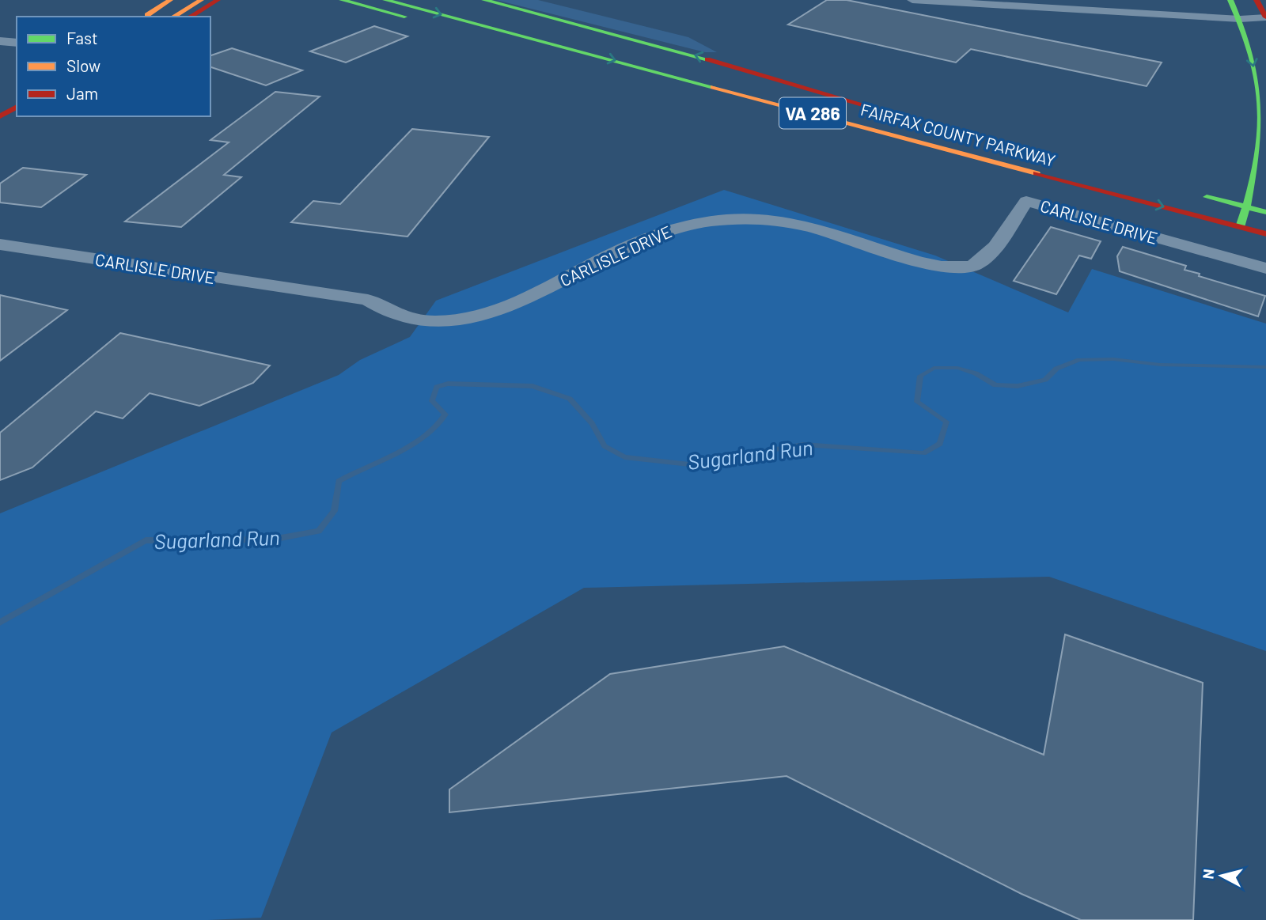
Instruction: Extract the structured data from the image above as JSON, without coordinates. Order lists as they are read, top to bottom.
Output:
{
  "streets": {
    "main road": ["VA 286", "FAIRFAX COUNTY PARKWAY"],
    "street": ["CARLISLE DRIVE"]
  },
  "water": ["Sugarland Run"],
  "legend": ["Fast", "Slow", "Jam"],
  "north": "left"
}
